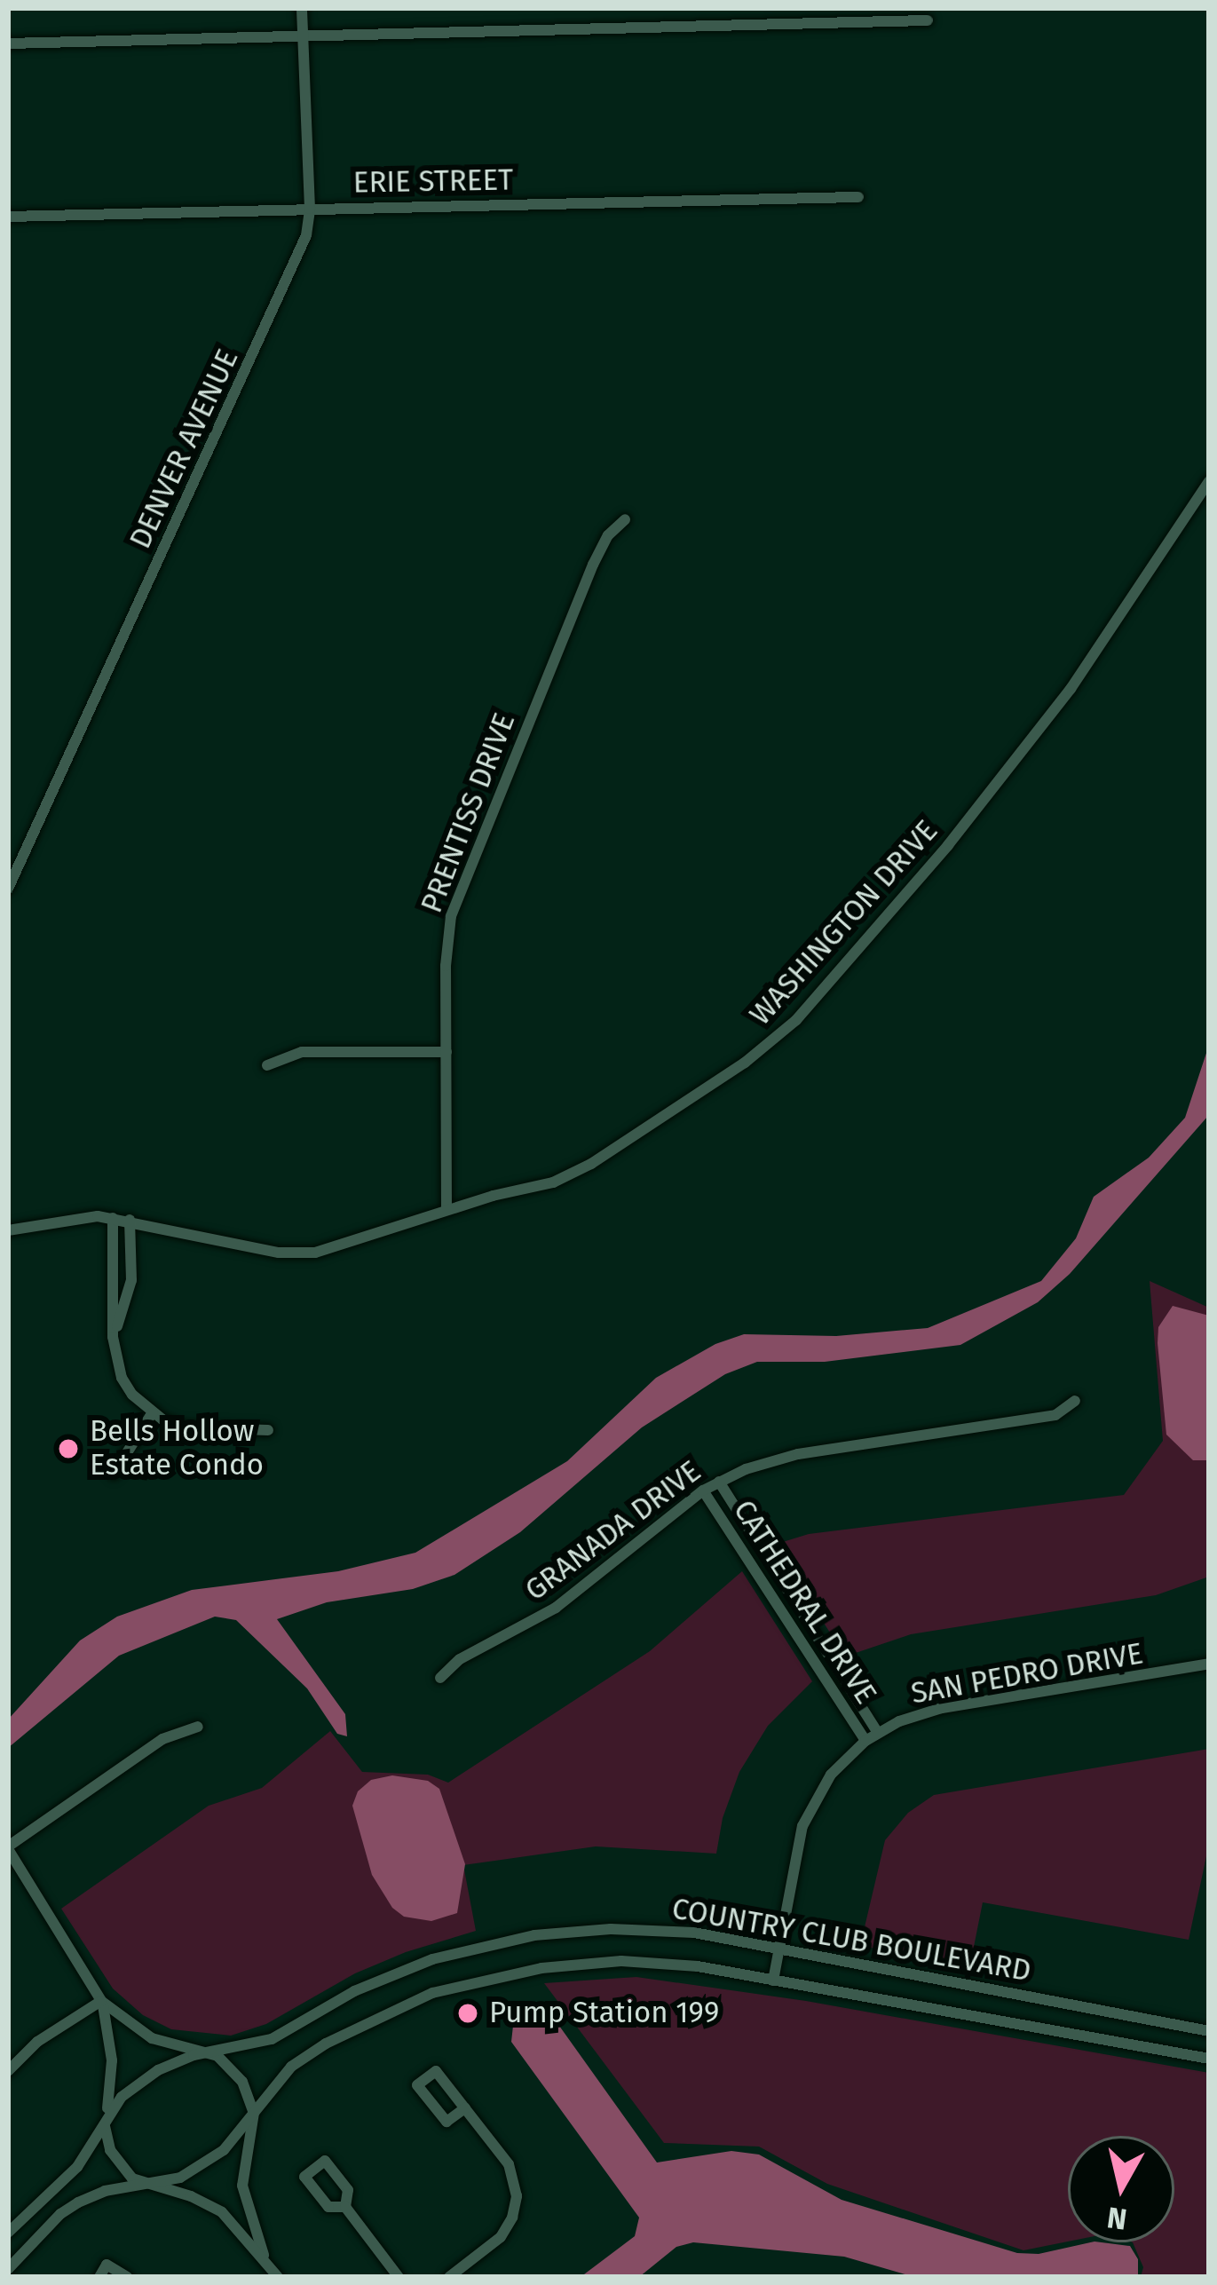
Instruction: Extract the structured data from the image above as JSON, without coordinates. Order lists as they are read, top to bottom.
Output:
{
  "streets": {
    "street": [
      "ERIE STREET",
      "DENVER AVENUE",
      "PRENTISS DRIVE",
      "WASHINGTON DRIVE",
      "GRANADA DRIVE",
      "CATHEDRAL DRIVE",
      "SAN PEDRO DRIVE",
      "COUNTRY CLUB BOULEVARD"
    ]
  },
  "crossings": [
    ["ERIE STREET", "DENVER AVENUE"],
    ["PRENTISS DRIVE", "WASHINGTON DRIVE"],
    ["GRANADA DRIVE", "CATHEDRAL DRIVE"],
    ["CATHEDRAL DRIVE", "SAN PEDRO DRIVE"],
    ["SAN PEDRO DRIVE", "COUNTRY CLUB BOULEVARD"]
  ],
  "places": ["Bells Hollow Estate Condo", "Pump Station 199"],
  "north": "bottom"
}
